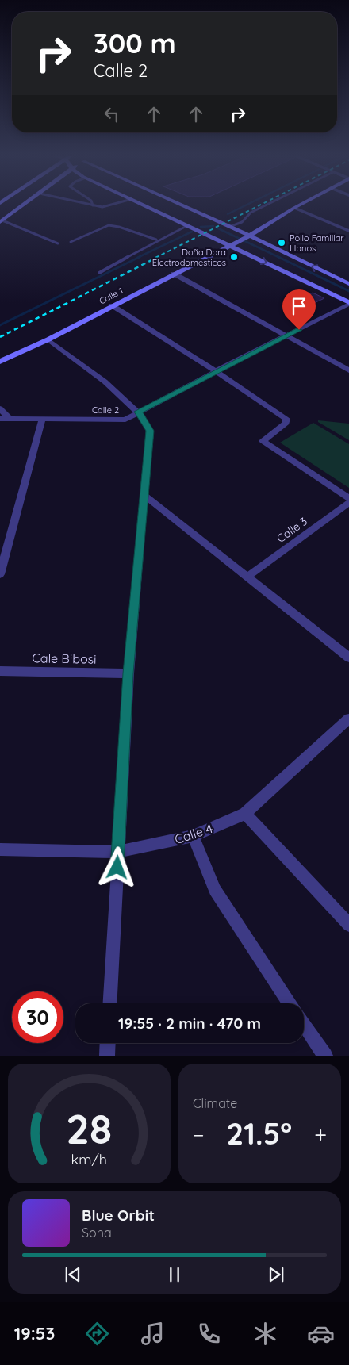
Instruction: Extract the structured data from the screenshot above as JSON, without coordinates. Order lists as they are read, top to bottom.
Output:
{
  "streets": {
    "main road": ["Calle 1"],
    "street": [
      "Calle 2",
      "Calle 3",
      "Cale Bibosi",
      "Calle 4"
    ]
  },
  "places": ["Pollo Familiar Llanos", "Doña Dora Electrodomesticos"],
  "page": {
    "turn": ["300 m", "Calle 2"],
    "limit": "30",
    "trip": "19:55 · 2 min · 470 m",
    "tile": "Climate",
    "heat": ["−", "21.5°", "+"],
    "song": ["Blue Orbit", "Sona"],
    "tabs": "19:53",
    "gauge": ["28", "km/h"]
  }
}
